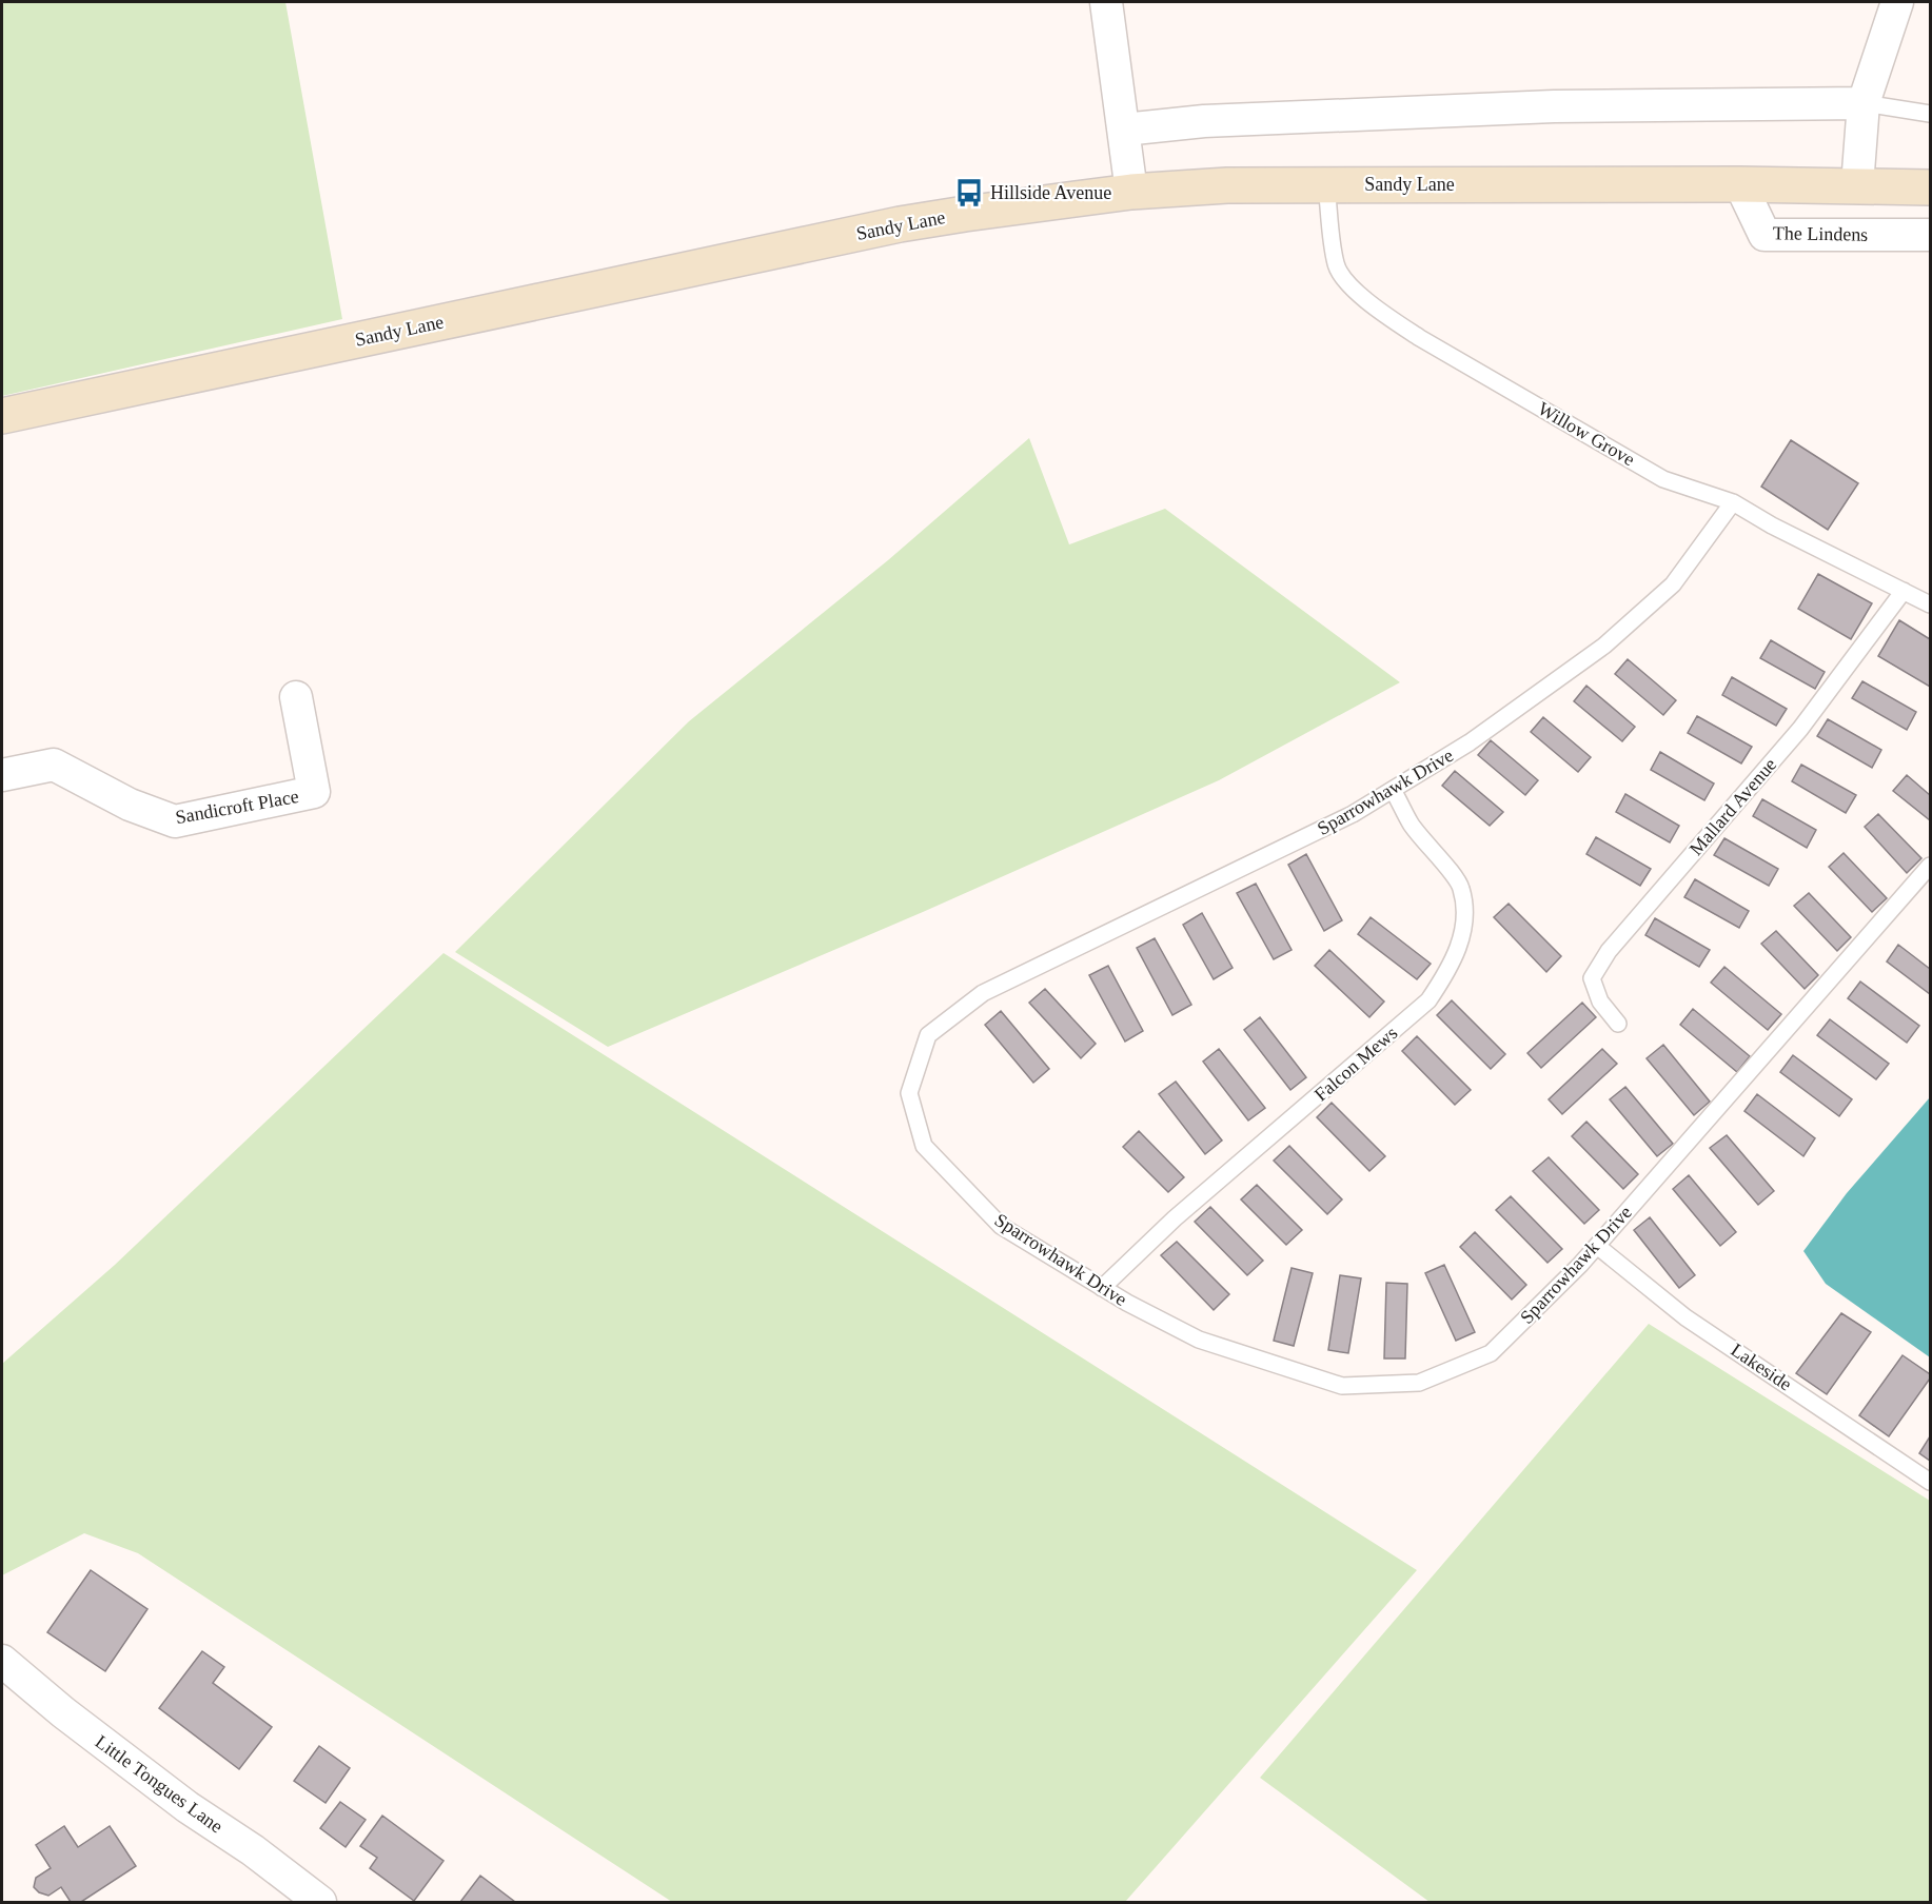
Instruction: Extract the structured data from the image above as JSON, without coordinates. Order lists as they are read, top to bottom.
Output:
{
  "streets": {
    "main road": ["Sandy Lane"],
    "street": ["The Lindens", "Sandicroft Place", "Little Tongues Lane"],
    "lane": [
      "Willow Grove",
      "Sparrowhawk Drive",
      "Mallard Avenue",
      "Falcon Mews",
      "Lakeside"
    ]
  },
  "crossings": [
    ["Sandy Lane", "The Lindens"],
    ["Sandy Lane", "Willow Grove"],
    ["Willow Grove", "Sparrowhawk Drive"],
    ["Willow Grove", "Mallard Avenue"],
    ["Sparrowhawk Drive", "Falcon Mews"],
    ["Sparrowhawk Drive", "Lakeside"]
  ],
  "places": {
    "bus stop": ["Hillside Avenue"]
  }
}
